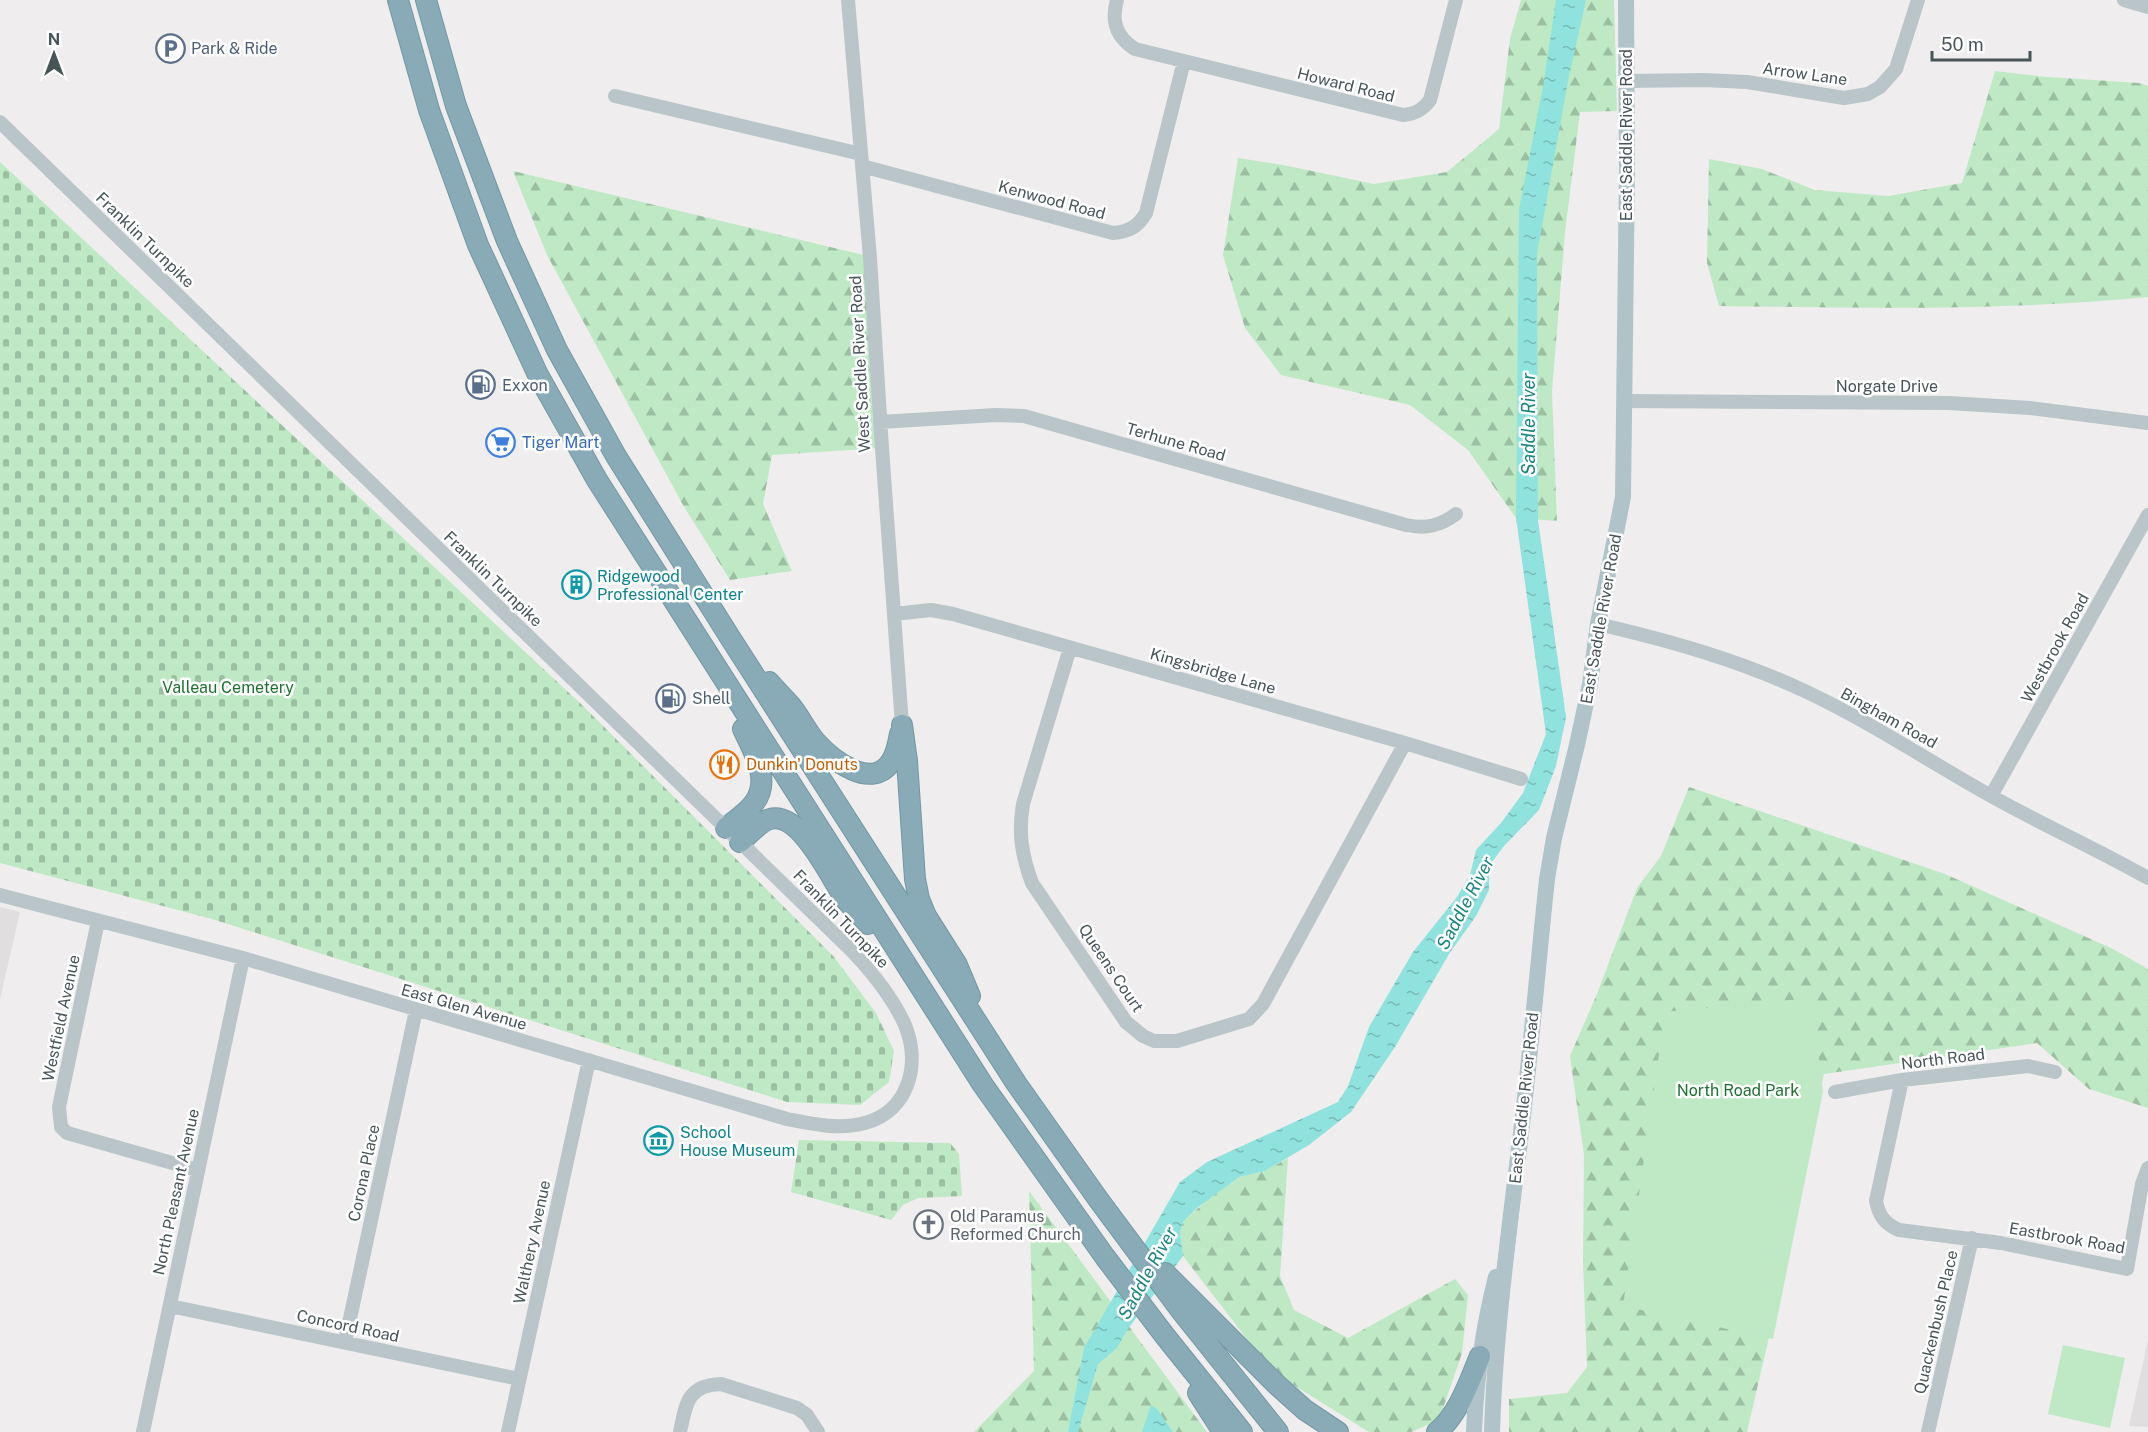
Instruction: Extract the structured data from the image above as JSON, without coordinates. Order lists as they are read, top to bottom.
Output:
{
  "streets": {
    "main road": ["East Saddle River Road"],
    "street": [
      "Arrow Lane",
      "Howard Road",
      "Kenwood Road",
      "Franklin Turnpike",
      "West Saddle River Road",
      "Norgate Drive",
      "Terhune Road",
      "Westbrook Road",
      "Kingsbridge Lane",
      "Bingham Road",
      "Queens Court",
      "East Glen Avenue",
      "Westfield Avenue",
      "North Road",
      "Corona Place",
      "North Pleasant Avenue",
      "Eastbrook Road",
      "Walthery Avenue",
      "Quackenbush Place",
      "Concord Road"
    ]
  },
  "crossings": [
    ["Arrow Lane", "East Saddle River Road"],
    ["Howard Road", "Kenwood Road"],
    ["East Saddle River Road", "Norgate Drive"],
    ["East Saddle River Road", "Bingham Road"],
    ["Kenwood Road", "West Saddle River Road"],
    ["Franklin Turnpike", "East Glen Avenue"],
    ["West Saddle River Road", "Terhune Road"],
    ["West Saddle River Road", "Kingsbridge Lane"],
    ["Westbrook Road", "Bingham Road"],
    ["Kingsbridge Lane", "Queens Court"],
    ["East Glen Avenue", "Westfield Avenue"],
    ["East Glen Avenue", "Corona Place"],
    ["East Glen Avenue", "North Pleasant Avenue"],
    ["East Glen Avenue", "Walthery Avenue"],
    ["Westfield Avenue", "North Pleasant Avenue"],
    ["North Road", "Quackenbush Place"],
    ["Corona Place", "Concord Road"],
    ["North Pleasant Avenue", "Concord Road"],
    ["Eastbrook Road", "Quackenbush Place"],
    ["Walthery Avenue", "Concord Road"]
  ],
  "water": ["Saddle River"],
  "parks": ["Valleau Cemetery", "North Road Park"],
  "places": {
    "parking": ["Park & Ride"],
    "fuel station": ["Exxon", "Shell"],
    "supermarket": ["Tiger Mart"],
    "building": ["Ridgewood Professional Center"],
    "restaurant": ["Dunkin' Donuts"],
    "museum": ["School House Museum"],
    "church": ["Old Paramus Reformed Church"]
  },
  "scale_bar": "50 m",
  "north": "top"
}
